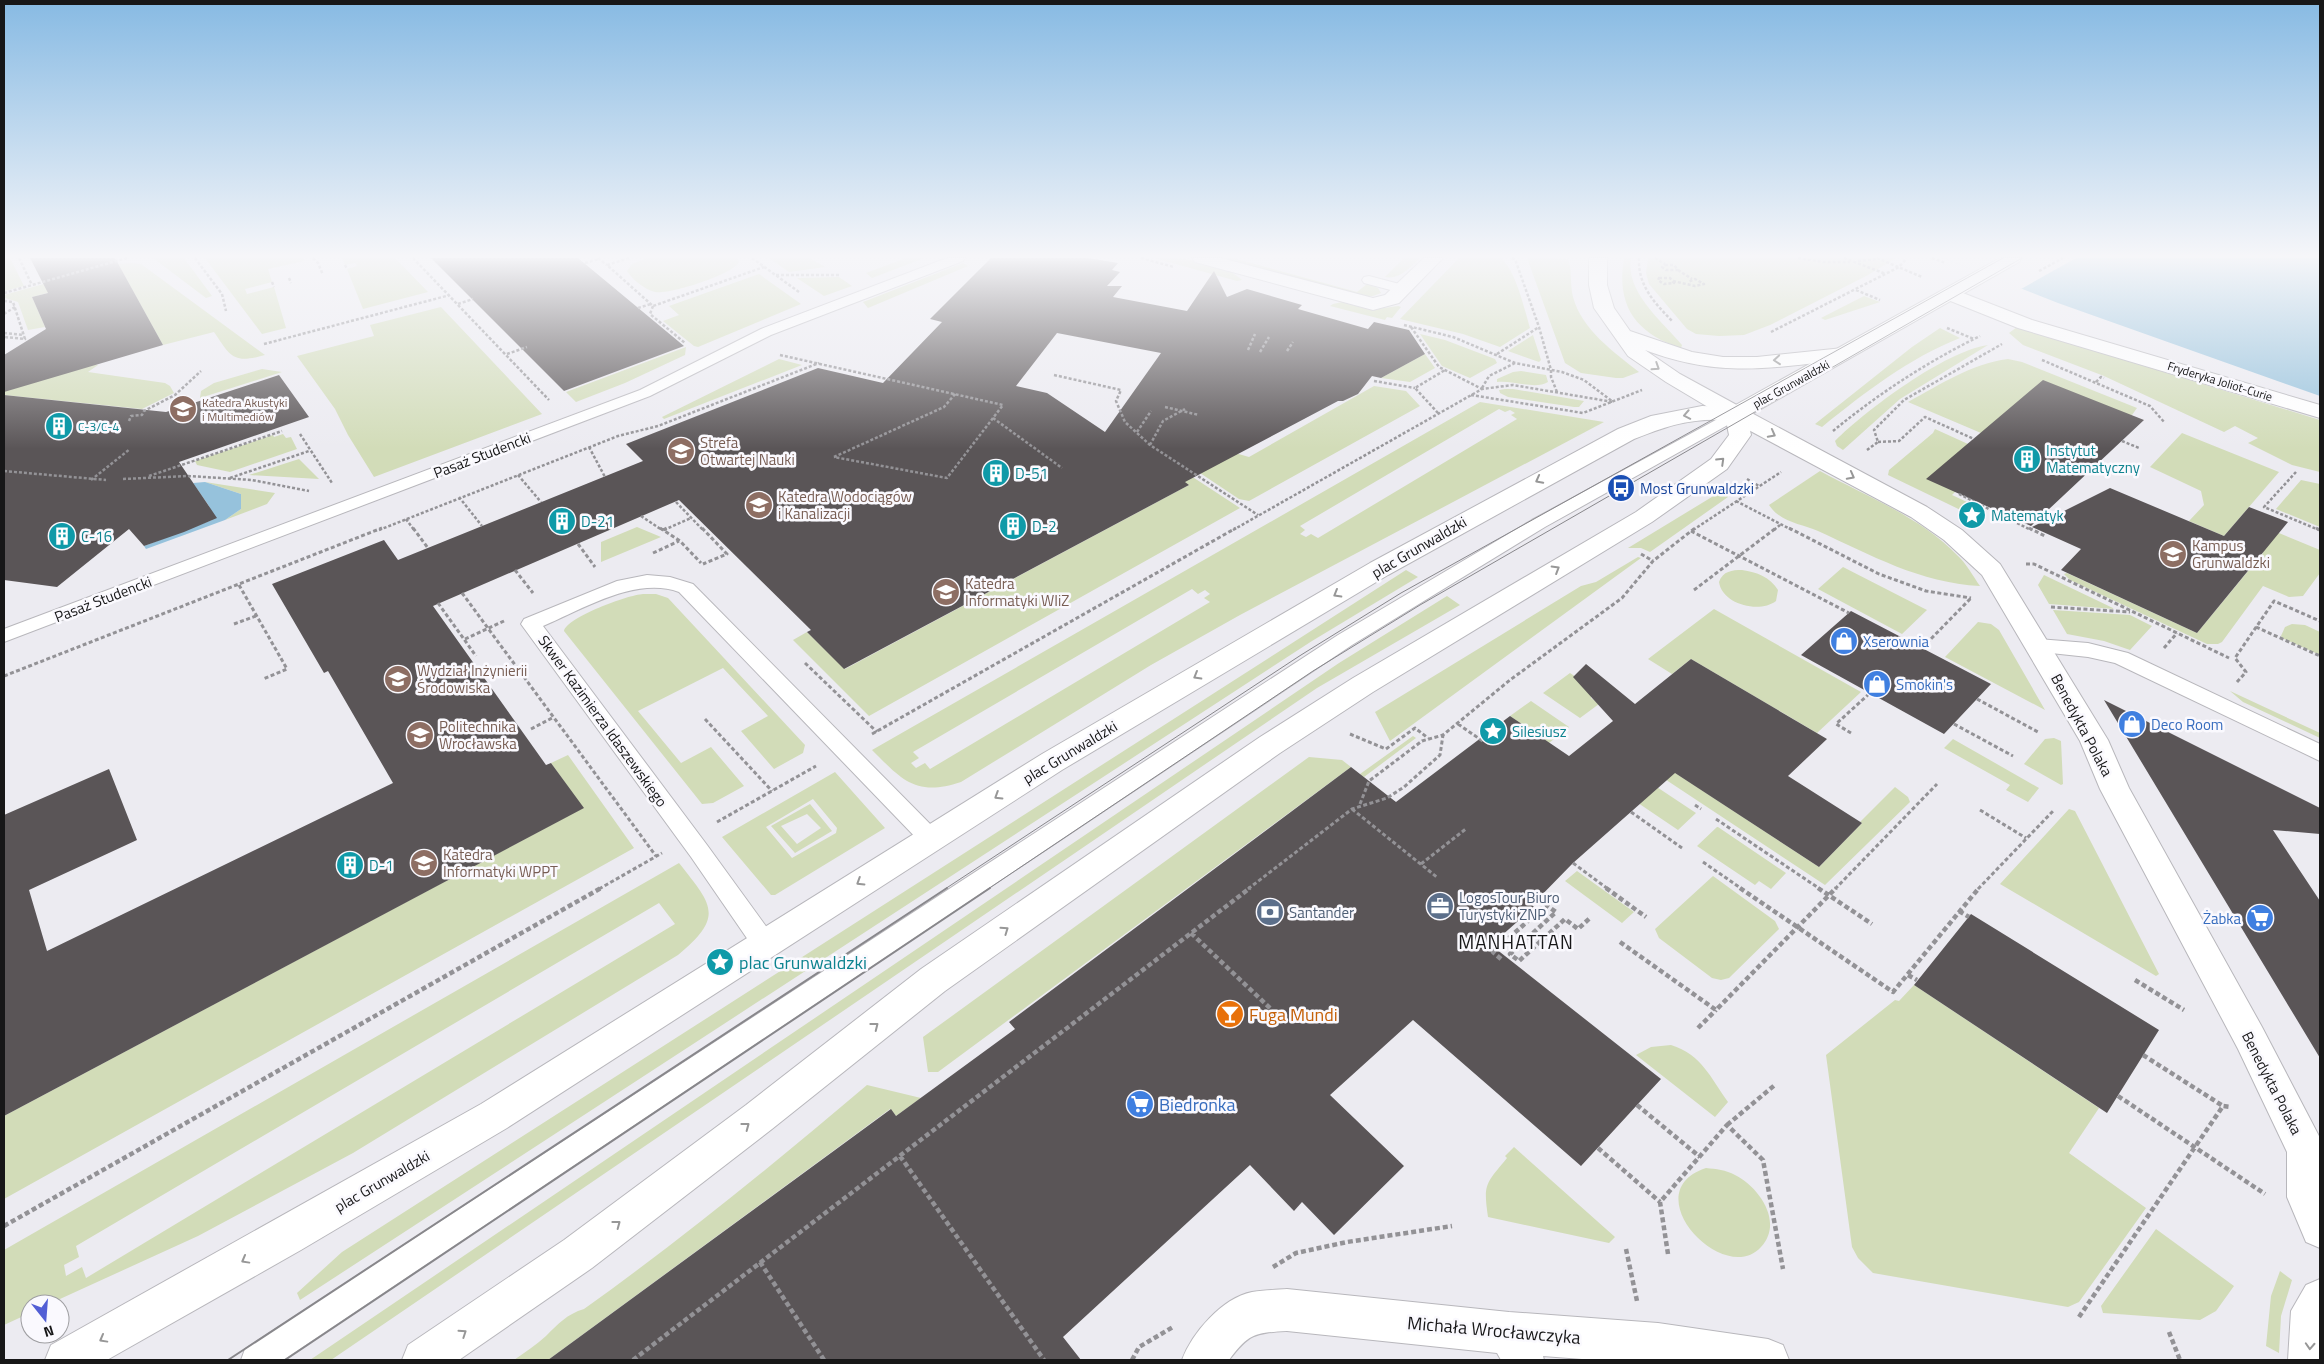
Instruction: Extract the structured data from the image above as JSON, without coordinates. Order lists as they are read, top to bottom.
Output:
{
  "streets": {
    "main road": [
      "Fryderyka Joliot-Curie",
      "plac Grunwaldzki",
      "Benedykta Polaka",
      "Michała Wrocławczyka"
    ],
    "lane": ["Pasaż Studencki", "Skwer Kazimierza Idaszewskiego"]
  },
  "crossings": [
    ["plac Grunwaldzki", "Skwer Kazimierza Idaszewskiego"],
    ["plac Grunwaldzki", "Benedykta Polaka"]
  ],
  "one_way": ["Benedykta Polaka"],
  "districts": ["MANHATTAN"],
  "places": {
    "school or university": [
      "Katedra Akustyki i Multimediów",
      "Strefa Otwartej Nauki",
      "Katedra Wodociągów i Kanalizacji",
      "Kampus Grunwaldzki",
      "Katedra Informatyki WIiZ",
      "Wydział Inżynierii Środowiska",
      "Politechnika Wrocławska",
      "Katedra Informatyki WPPT"
    ],
    "building": [
      "C-3/C-4",
      "Instytut Matematyczny",
      "D-51",
      "D-21",
      "D-2",
      "C-16",
      "D-1"
    ],
    "bus stop": ["Most Grunwaldzki"],
    "place": ["Matematyk", "Silesiusz", "plac Grunwaldzki"],
    "shop": ["Xserownia", "Smokin's", "Deco Room"],
    "office": ["LogosTour Biuro Turystyki ZNP"],
    "bank": ["Santander"],
    "supermarket": ["Żabka", "Biedronka"],
    "bar": ["Fuga Mundi"]
  },
  "north": "bottom"
}
